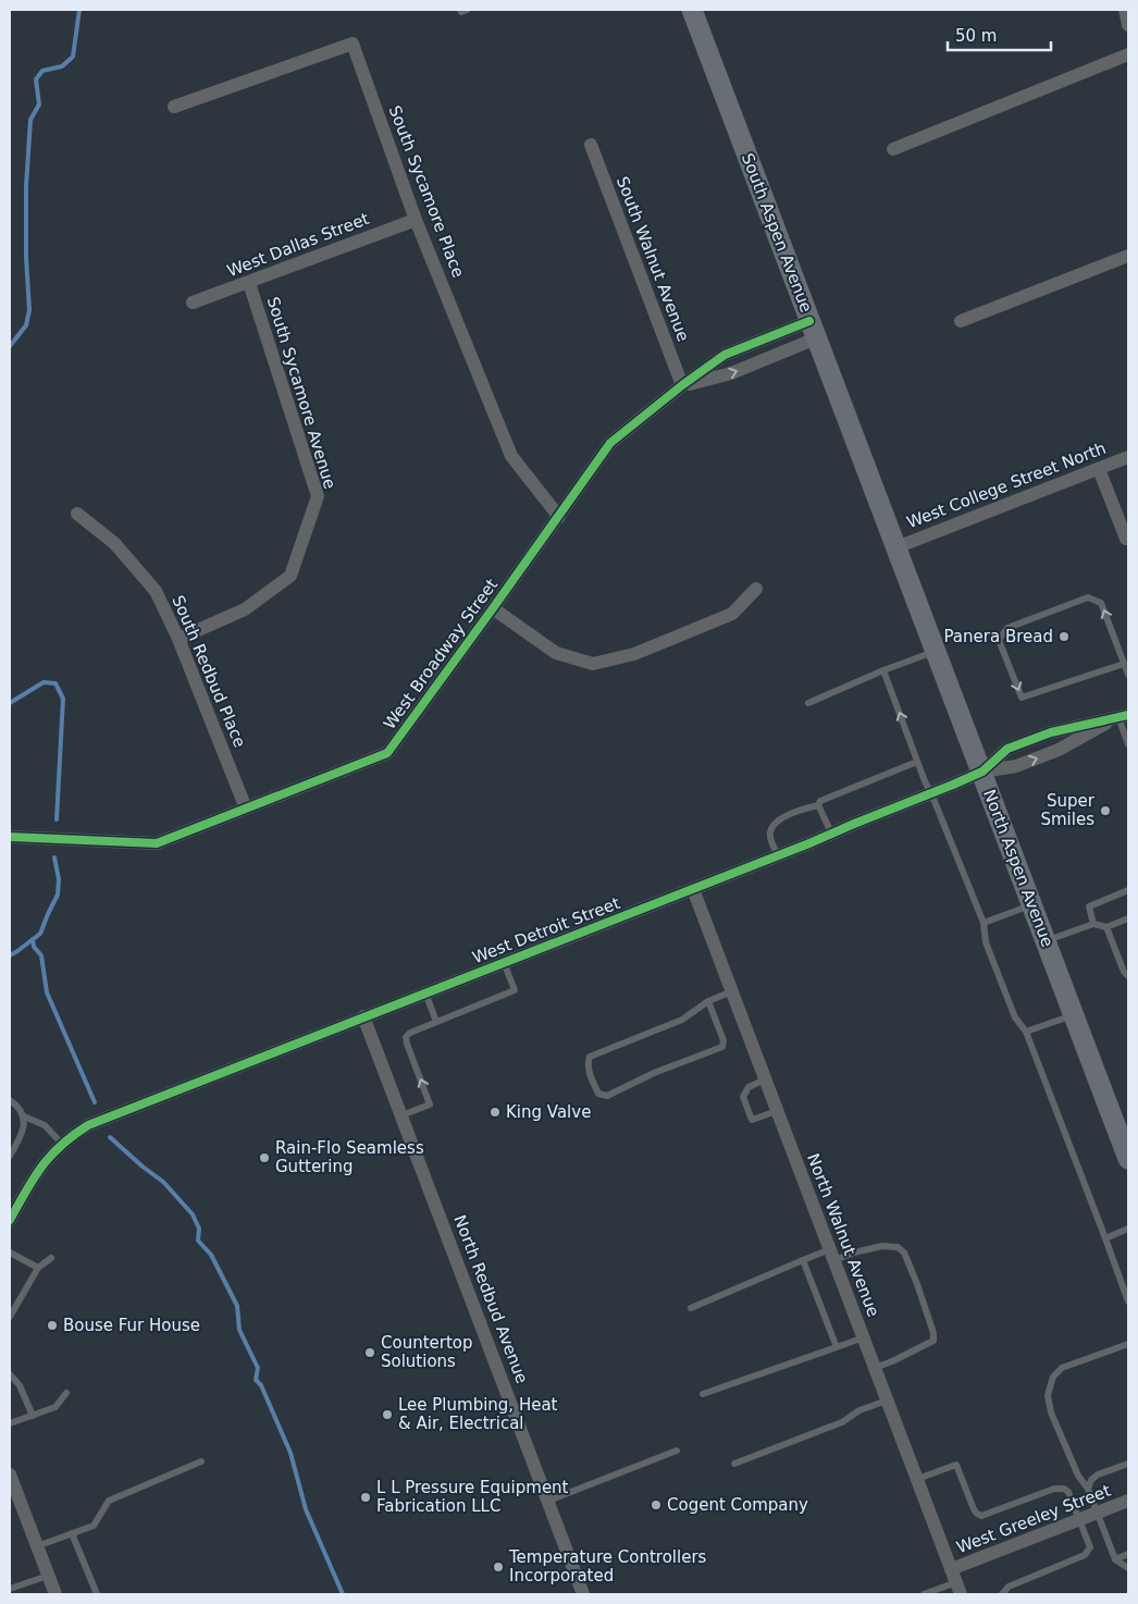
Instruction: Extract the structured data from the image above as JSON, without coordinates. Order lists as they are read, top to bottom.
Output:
{
  "streets": {
    "main road": ["South Aspen Avenue", "North Aspen Avenue"],
    "street": [
      "South Sycamore Place",
      "West Dallas Street",
      "South Walnut Avenue",
      "South Sycamore Avenue",
      "West College Street North",
      "West Broadway Street",
      "South Redbud Place",
      "West Detroit Street",
      "North Walnut Avenue",
      "North Redbud Avenue",
      "West Greeley Street"
    ]
  },
  "crossings": [
    ["South Sycamore Place", "West Dallas Street"],
    ["South Sycamore Place", "West Broadway Street"],
    ["South Aspen Avenue", "West College Street North"],
    ["South Aspen Avenue", "West Broadway Street"],
    ["South Aspen Avenue", "North Aspen Avenue"],
    ["West Dallas Street", "South Sycamore Avenue"],
    ["South Walnut Avenue", "West Broadway Street"],
    ["South Sycamore Avenue", "South Redbud Place"],
    ["West College Street North", "North Aspen Avenue"],
    ["West Broadway Street", "South Redbud Place"],
    ["North Aspen Avenue", "West Detroit Street"],
    ["West Detroit Street", "North Walnut Avenue"],
    ["West Detroit Street", "North Redbud Avenue"],
    ["North Walnut Avenue", "West Greeley Street"]
  ],
  "places": [
    "Panera Bread",
    "Super Smiles",
    "King Valve",
    "Rain-Flo Seamless Guttering",
    "Bouse Fur House",
    "Countertop Solutions",
    "Lee Plumbing, Heat & Air, Electrical",
    "L L Pressure Equipment Fabrication LLC",
    "Cogent Company",
    "Temperature Controllers Incorporated"
  ],
  "scale_bar": "50 m"
}
